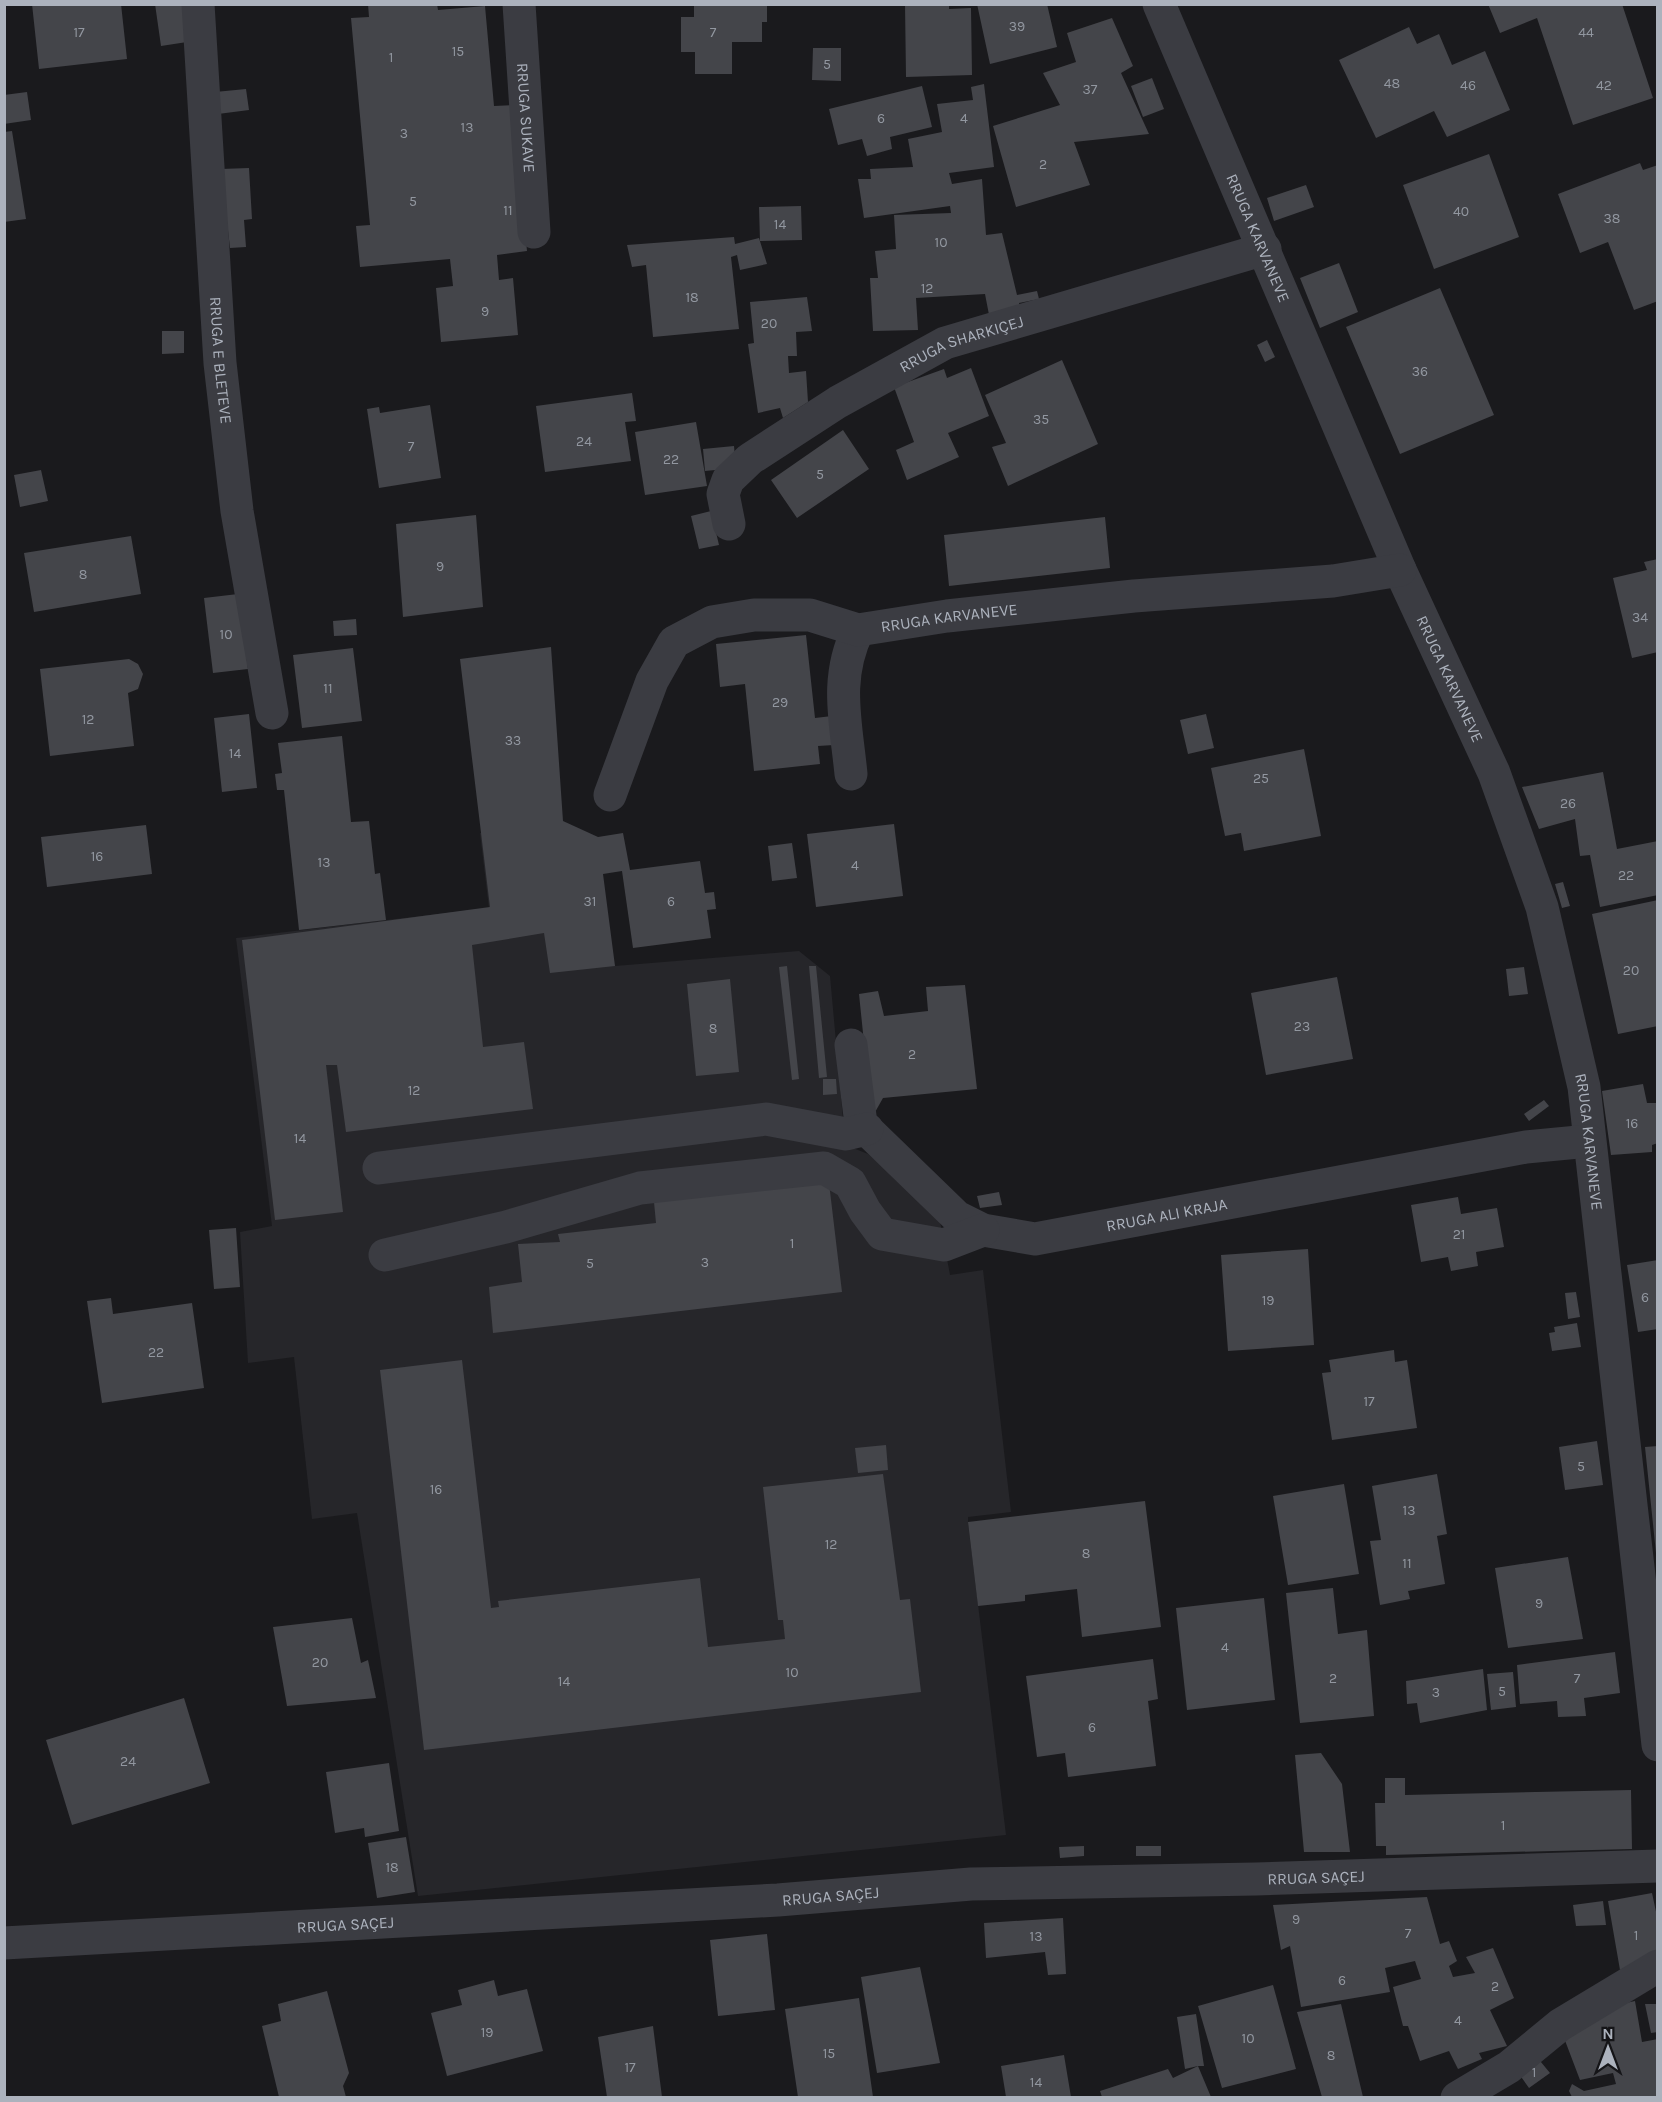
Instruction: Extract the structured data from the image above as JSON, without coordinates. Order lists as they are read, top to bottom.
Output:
{
  "streets": {
    "street": [
      "RRUGA SUKAVE",
      "RRUGA KARVANEVE",
      "RRUGA SHARKIÇEJ",
      "RRUGA E BLETEVE",
      "RRUGA ALI KRAJA",
      "RRUGA SAÇEJ"
    ]
  },
  "crossings": [
    ["RRUGA KARVANEVE", "RRUGA SHARKIÇEJ"],
    ["RRUGA KARVANEVE", "RRUGA ALI KRAJA"]
  ],
  "house_numbers": [
    "39",
    "17",
    "7",
    "44",
    "15",
    "1",
    "5",
    "48",
    "46",
    "42",
    "37",
    "6",
    "4",
    "13",
    "3",
    "2",
    "5",
    "11",
    "40",
    "38",
    "14",
    "10",
    "12",
    "18",
    "9",
    "20",
    "36",
    "35",
    "24",
    "7",
    "22",
    "5",
    "9",
    "8",
    "34",
    "10",
    "11",
    "29",
    "12",
    "33",
    "14",
    "25",
    "26",
    "16",
    "13",
    "4",
    "22",
    "31",
    "6",
    "20",
    "23",
    "8",
    "2",
    "12",
    "16",
    "14",
    "21",
    "1",
    "3",
    "5",
    "6",
    "19",
    "22",
    "17",
    "5",
    "16",
    "13",
    "12",
    "8",
    "11",
    "9",
    "4",
    "20",
    "10",
    "2",
    "7",
    "14",
    "5",
    "3",
    "6",
    "24",
    "1",
    "18",
    "9",
    "7",
    "1",
    "13",
    "6",
    "2",
    "4",
    "19",
    "10",
    "15",
    "8",
    "17",
    "1",
    "14"
  ],
  "north": "top"
}
